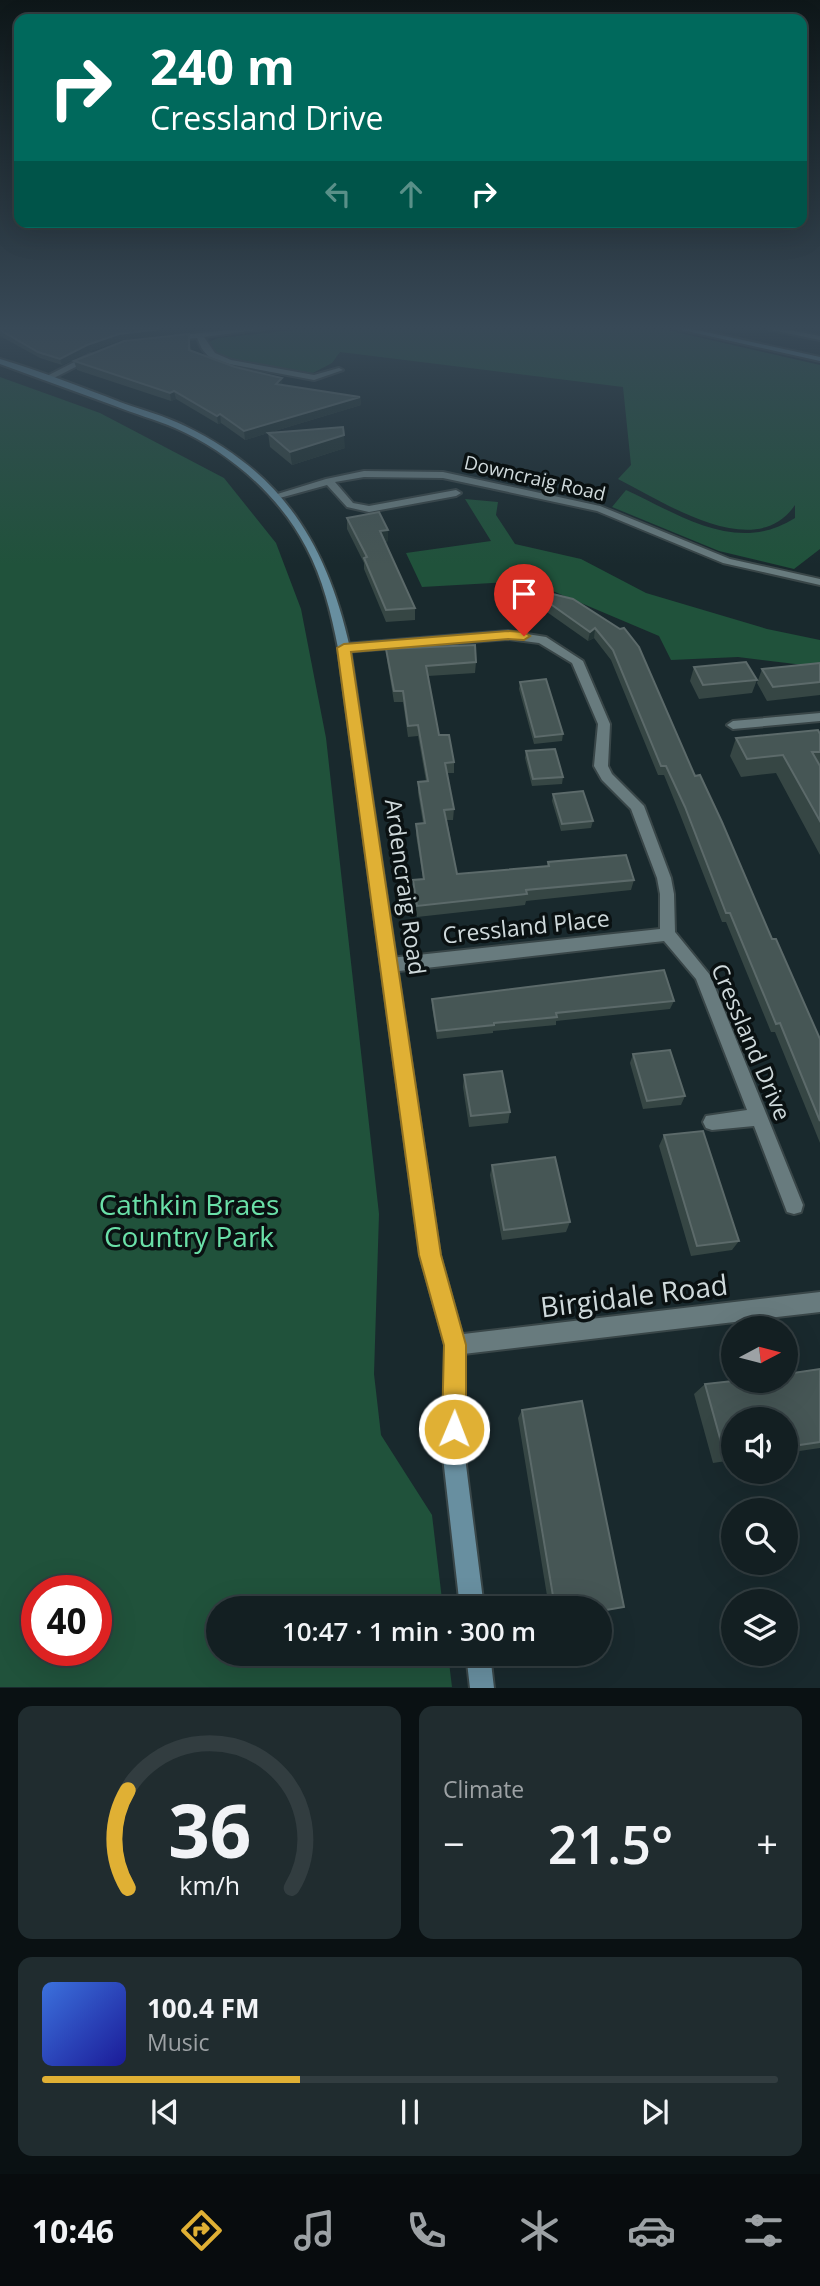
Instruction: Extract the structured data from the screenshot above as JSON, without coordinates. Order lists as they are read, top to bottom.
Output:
{
  "streets": {
    "street": [
      "Downcraig Road",
      "Ardencraig Road",
      "Cressland Place",
      "Cressland Drive",
      "Birgidale Road"
    ]
  },
  "crossings": [
    ["Downcraig Road", "Ardencraig Road"],
    ["Ardencraig Road", "Cressland Place"],
    ["Ardencraig Road", "Birgidale Road"],
    ["Cressland Place", "Cressland Drive"]
  ],
  "parks": ["Cathkin Braes Country Park"],
  "north": "right",
  "page": {
    "turn": ["240 m", "Cressland Drive"],
    "limit": "40",
    "trip": "10:47 · 1 min · 300 m",
    "tile": "Climate",
    "heat": ["−", "21.5°", "+"],
    "song": ["100.4 FM", "Music"],
    "tabs": "10:46",
    "gauge": ["36", "km/h"]
  }
}
